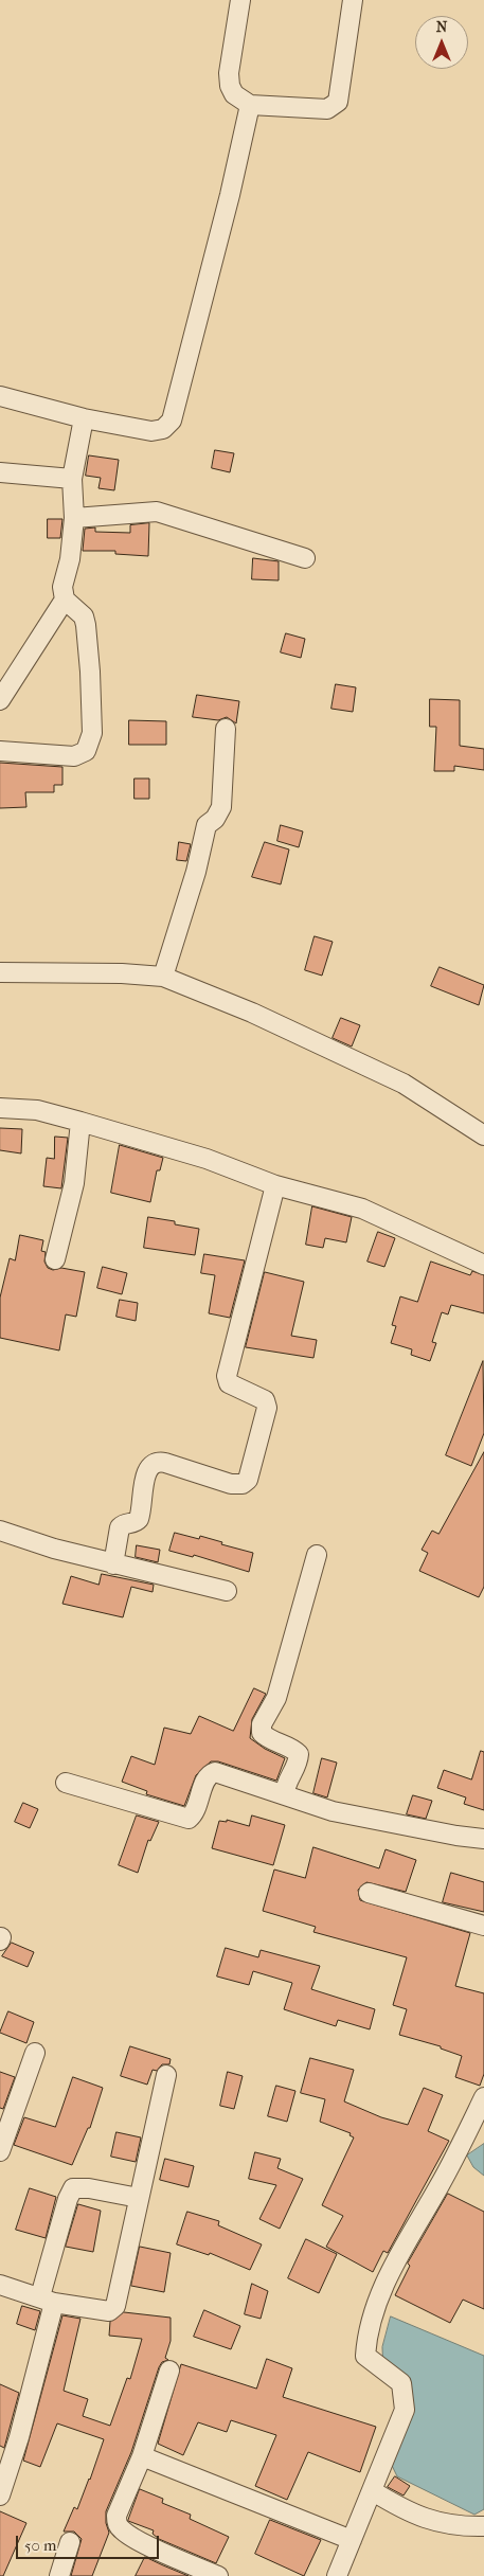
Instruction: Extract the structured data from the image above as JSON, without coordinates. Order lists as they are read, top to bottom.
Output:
{
  "scale_bar": "50 m",
  "north": "top"
}
